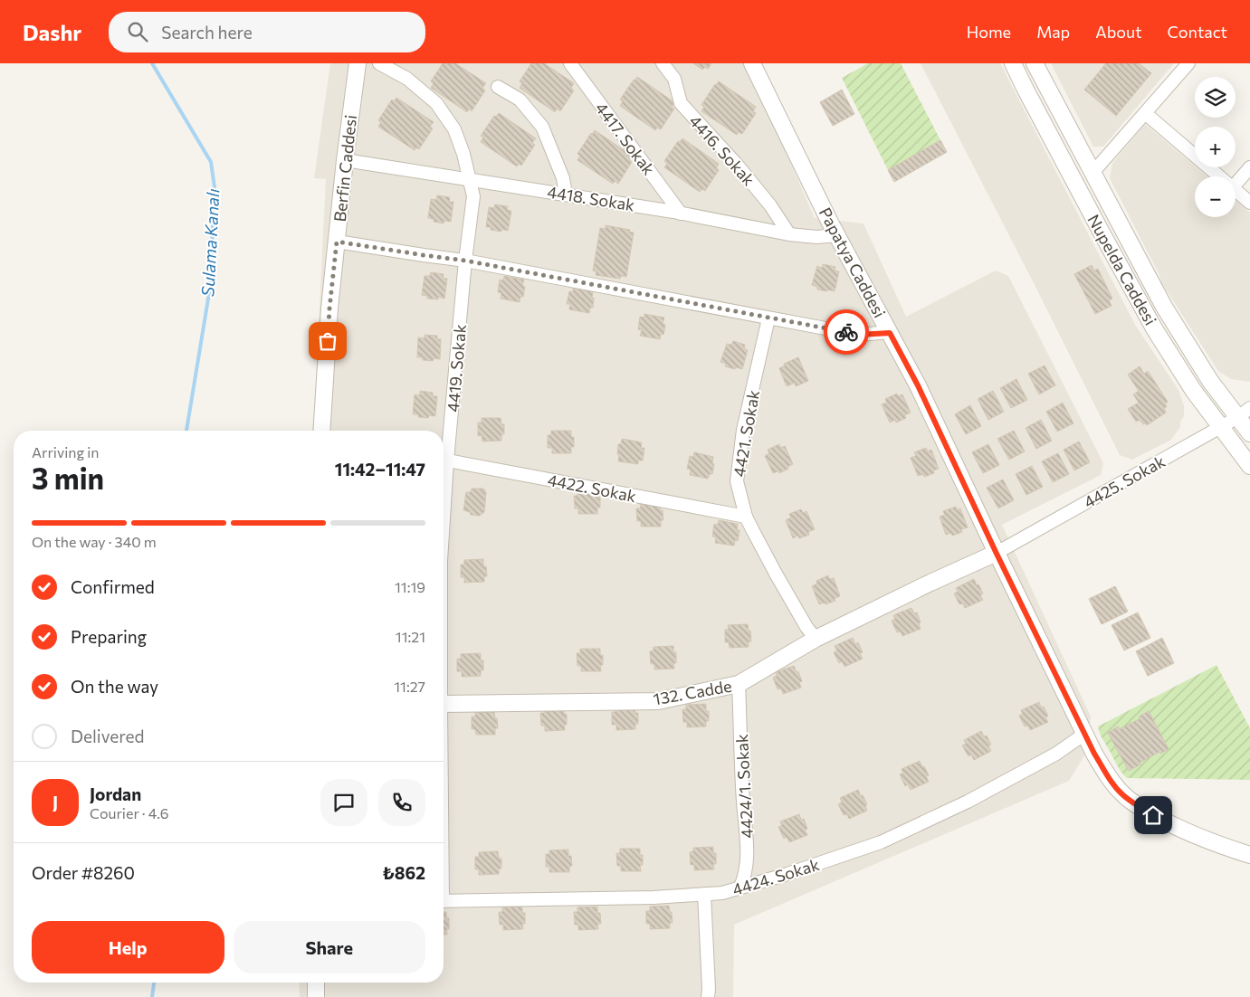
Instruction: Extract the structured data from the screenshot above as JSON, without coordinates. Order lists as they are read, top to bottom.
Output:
{
  "streets": {
    "street": [
      "4417. Sokak",
      "4416. Sokak",
      "Berfin Caddesi",
      "4418. Sokak",
      "Papatya Caddesi",
      "Nupelda Caddesi",
      "4419. Sokak",
      "4421. Sokak",
      "4425. Sokak",
      "4422. Sokak",
      "132. Cadde",
      "4424/1. Sokak",
      "4424. Sokak"
    ]
  },
  "crossings": [
    ["4417. Sokak", "4418. Sokak"],
    ["4416. Sokak", "4418. Sokak"],
    ["Berfin Caddesi", "4418. Sokak"],
    ["4418. Sokak", "Papatya Caddesi"],
    ["4418. Sokak", "4419. Sokak"],
    ["Papatya Caddesi", "4425. Sokak"],
    ["Papatya Caddesi", "132. Cadde"],
    ["Papatya Caddesi", "4424. Sokak"],
    ["Nupelda Caddesi", "4425. Sokak"],
    ["4421. Sokak", "4422. Sokak"],
    ["4421. Sokak", "132. Cadde"],
    ["4425. Sokak", "132. Cadde"],
    ["132. Cadde", "4424/1. Sokak"],
    ["4424/1. Sokak", "4424. Sokak"]
  ],
  "water": ["Sulama Kanalı"],
  "page": {
    "header": "Dashr",
    "search": "Search here",
    "nav": [
      "Home",
      "Map",
      "About",
      "Contact"
    ],
    "map_buttons": ["+", "−"],
    "heading": ["3 min", "Arriving in", "11:42–11:47"],
    "panel": [
      "Jordan",
      "Courier · 4.6",
      "Order #8260",
      "₺862"
    ],
    "bar": "On the way · 340 m",
    "list": [
      ["Confirmed", "11:19"],
      ["Preparing", "11:21"],
      ["On the way", "11:27"],
      "Delivered"
    ],
    "round": "J",
    "buttons": ["Help", "Share"]
  }
}
